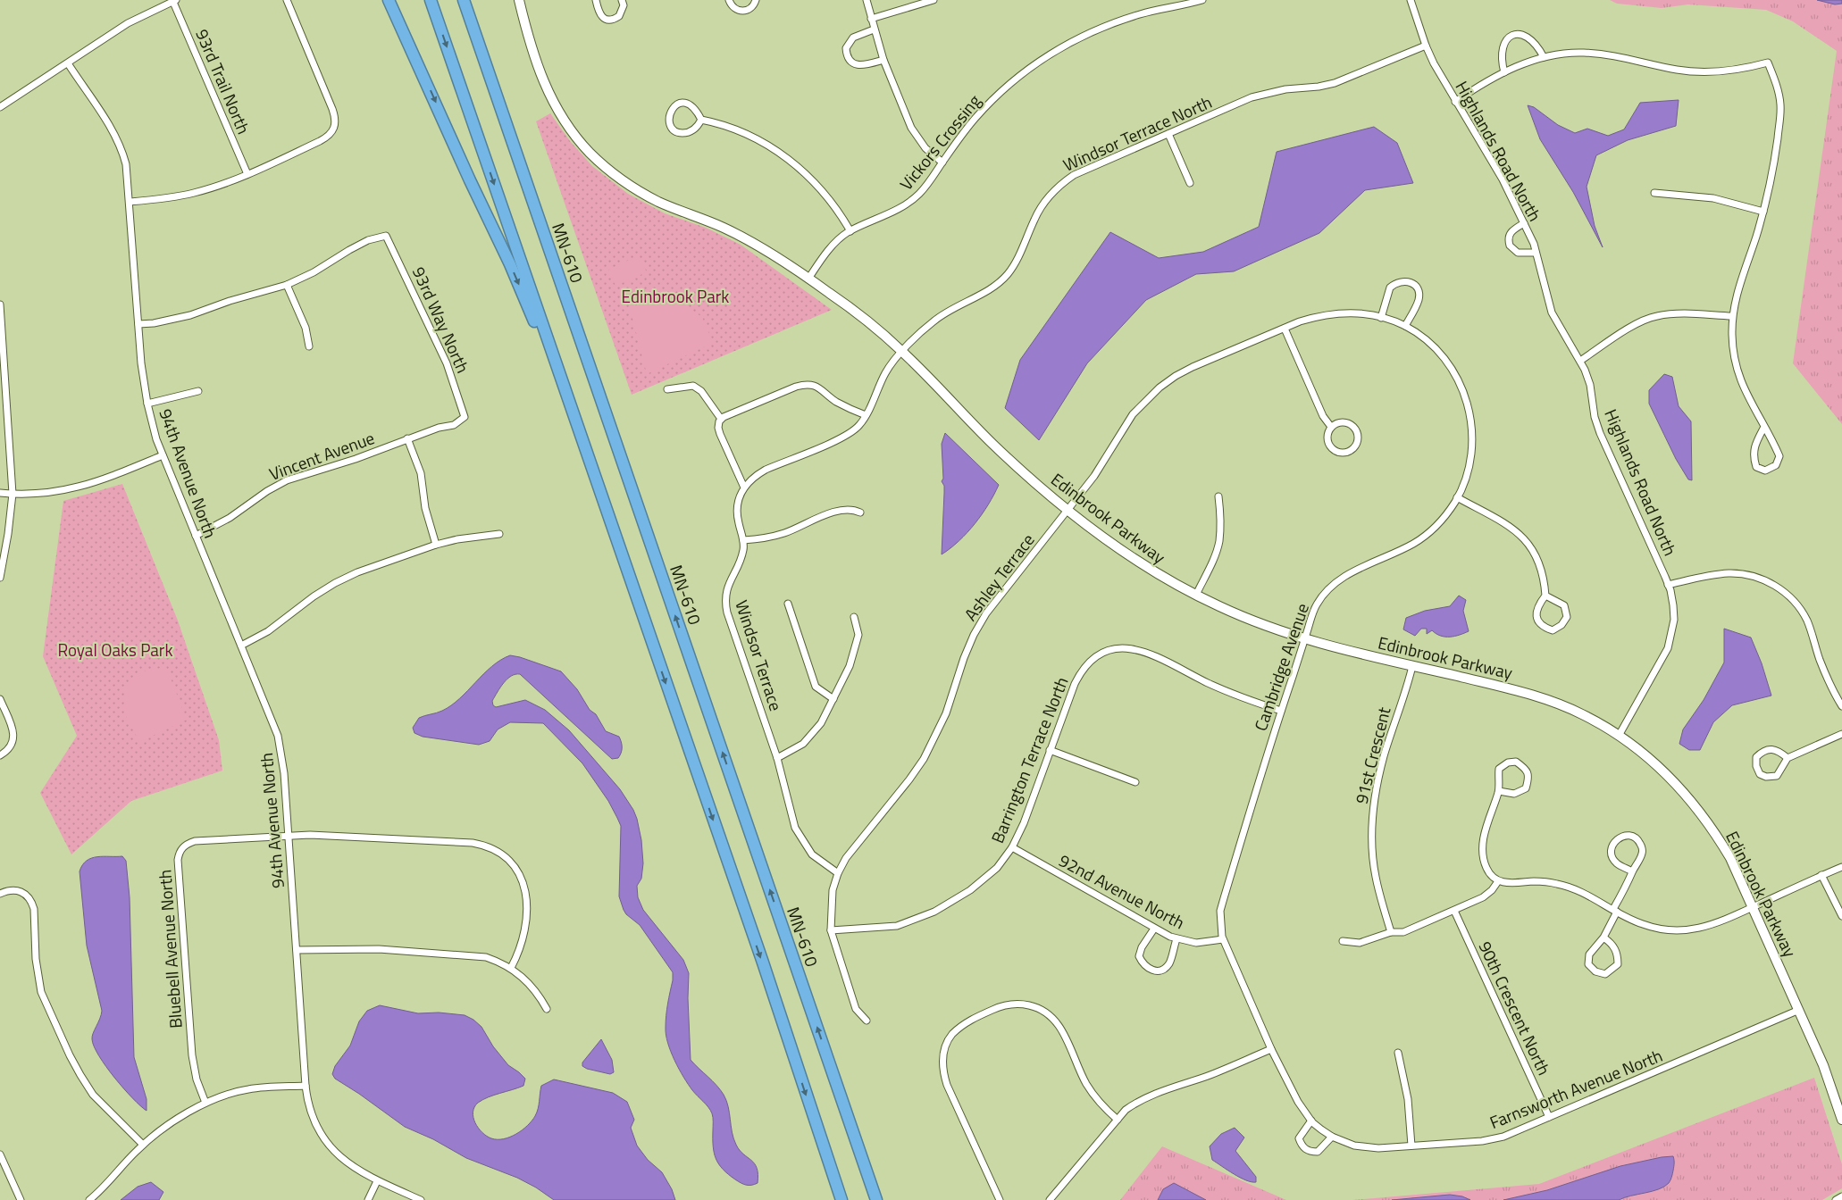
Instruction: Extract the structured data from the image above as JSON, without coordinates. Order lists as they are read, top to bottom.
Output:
{
  "streets": {
    "highway": ["MN-610"],
    "street": [
      "93rd Trail North",
      "Windsor Terrace North",
      "Vickors Crossing",
      "Highlands Road North",
      "93rd Way North",
      "Vincent Avenue",
      "94th Avenue North",
      "Edinbrook Parkway",
      "Ashley Terrace",
      "Windsor Terrace",
      "Cambridge Avenue",
      "91st Crescent",
      "Barrington Terrace North",
      "92nd Avenue North",
      "Bluebell Avenue North",
      "90th Crescent North",
      "Farnsworth Avenue North"
    ]
  },
  "crossings": [
    ["Windsor Terrace North", "Highlands Road North"],
    ["Windsor Terrace North", "Edinbrook Parkway"],
    ["Windsor Terrace North", "Windsor Terrace"],
    ["Vickors Crossing", "Edinbrook Parkway"],
    ["Highlands Road North", "Edinbrook Parkway"],
    ["93rd Way North", "Vincent Avenue"],
    ["Vincent Avenue", "94th Avenue North"],
    ["94th Avenue North", "Bluebell Avenue North"],
    ["Edinbrook Parkway", "Ashley Terrace"],
    ["Edinbrook Parkway", "Windsor Terrace"],
    ["Edinbrook Parkway", "Cambridge Avenue"],
    ["Edinbrook Parkway", "91st Crescent"],
    ["Edinbrook Parkway", "Farnsworth Avenue North"],
    ["Ashley Terrace", "Windsor Terrace"],
    ["Ashley Terrace", "Cambridge Avenue"],
    ["Ashley Terrace", "Barrington Terrace North"],
    ["Cambridge Avenue", "Barrington Terrace North"],
    ["Cambridge Avenue", "92nd Avenue North"],
    ["Cambridge Avenue", "Farnsworth Avenue North"],
    ["Barrington Terrace North", "92nd Avenue North"],
    ["90th Crescent North", "Farnsworth Avenue North"]
  ],
  "parks": ["Edinbrook Park", "Royal Oaks Park"]
}
